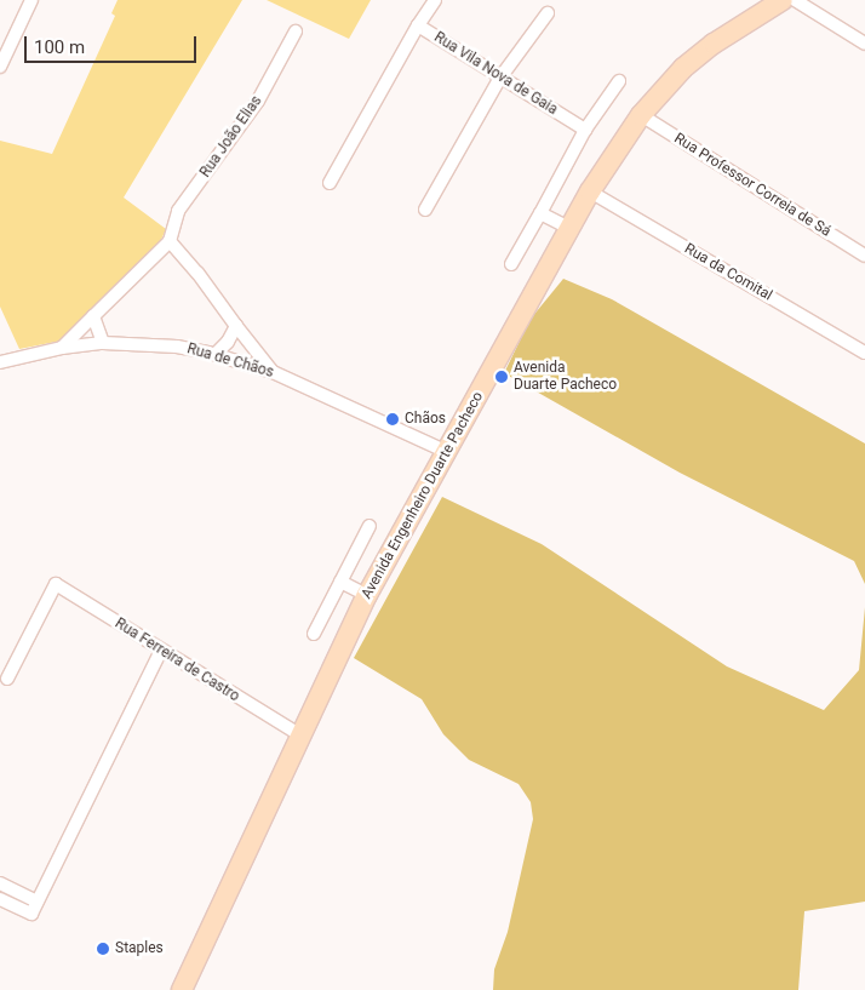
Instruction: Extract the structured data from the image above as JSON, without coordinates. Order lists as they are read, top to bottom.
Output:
{
  "streets": {
    "main road": ["Avenida Engenheiro Duarte Pacheco"],
    "street": [
      "Rua Vila Nova de Gaia",
      "Rua João Elias",
      "Rua Professor Correia de Sá",
      "Rua da Comital",
      "Rua de Chãos",
      "Rua Ferreira de Castro"
    ]
  },
  "crossings": [
    ["Rua Professor Correia de Sá", "Avenida Engenheiro Duarte Pacheco"],
    ["Rua da Comital", "Avenida Engenheiro Duarte Pacheco"],
    ["Rua de Chãos", "Avenida Engenheiro Duarte Pacheco"],
    ["Avenida Engenheiro Duarte Pacheco", "Rua Ferreira de Castro"]
  ],
  "places": ["Avenida Duarte Pacheco", "Chãos", "Staples"],
  "scale_bar": "100 m"
}
